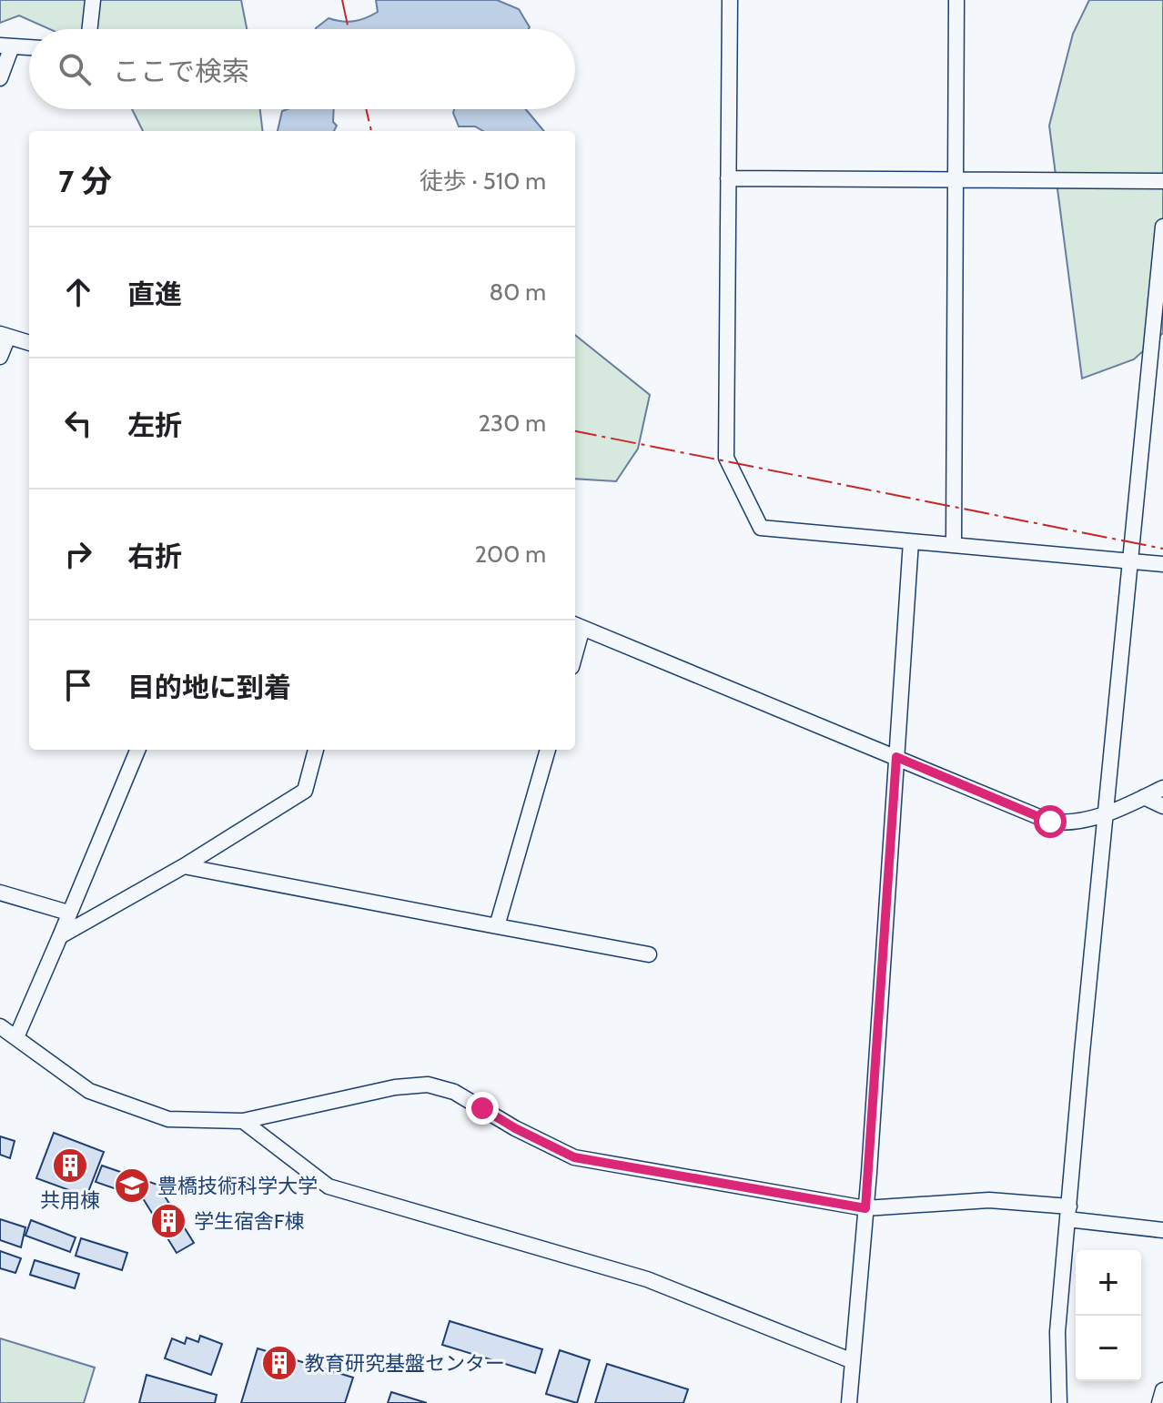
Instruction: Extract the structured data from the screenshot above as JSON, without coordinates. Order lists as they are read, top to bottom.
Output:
{
  "places": {
    "building": ["共用棟", "学生宿舎F棟", "教育研究基盤センター"],
    "school or university": ["豊橋技術科学大学"]
  },
  "page": {
    "search": "ここで検索",
    "heading": ["7 分", "徒歩 · 510 m"],
    "list": [
      ["直進", "80 m"],
      ["左折", "230 m"],
      ["右折", "200 m"],
      "目的地に到着"
    ],
    "map_buttons": ["+", "−"]
  }
}
